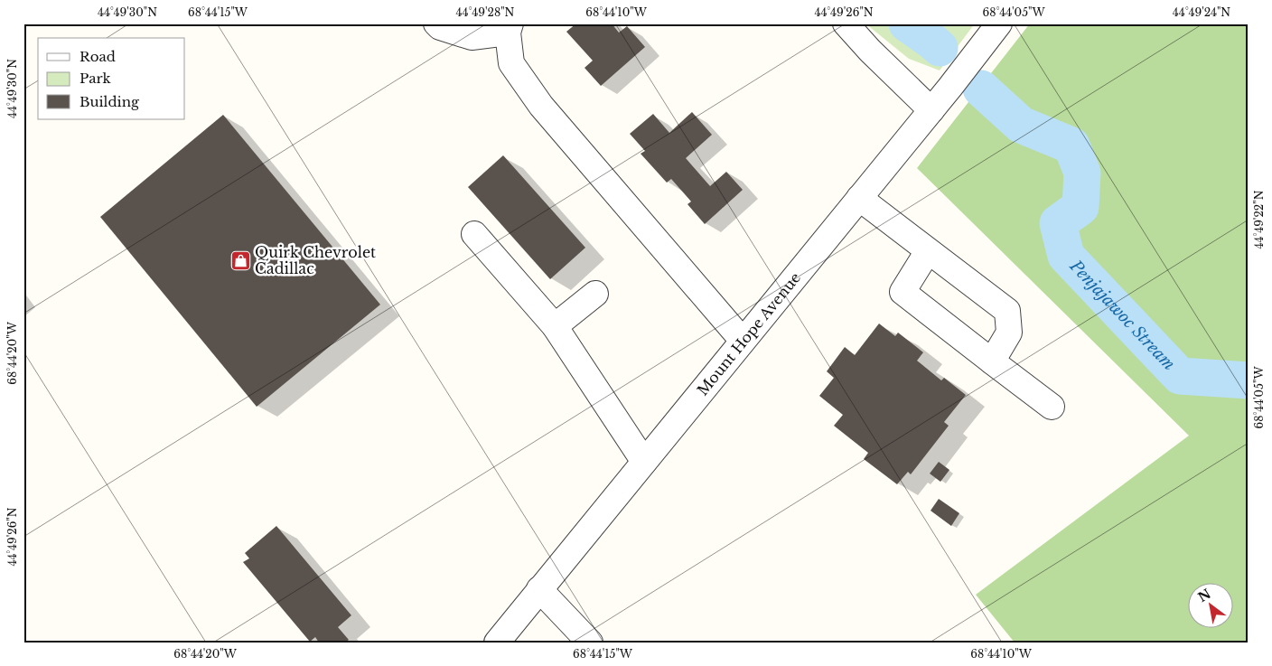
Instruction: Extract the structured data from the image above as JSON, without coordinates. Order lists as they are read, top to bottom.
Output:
{
  "streets": {
    "street": ["Mount Hope Avenue"]
  },
  "water": ["Penjajawoc Stream"],
  "places": {
    "shop": ["Quirk Chevrolet Cadillac"]
  },
  "legend": ["Road", "Park", "Building"],
  "north": "top left",
  "coordinates": [
    "44°49'30\"N",
    "68°44'15\"W",
    "44°49'28\"N",
    "68°44'10\"W",
    "44°49'26\"N",
    "68°44'05\"W",
    "44°49'24\"N",
    "44°49'22\"N",
    "68°44'20\"W"
  ]
}
